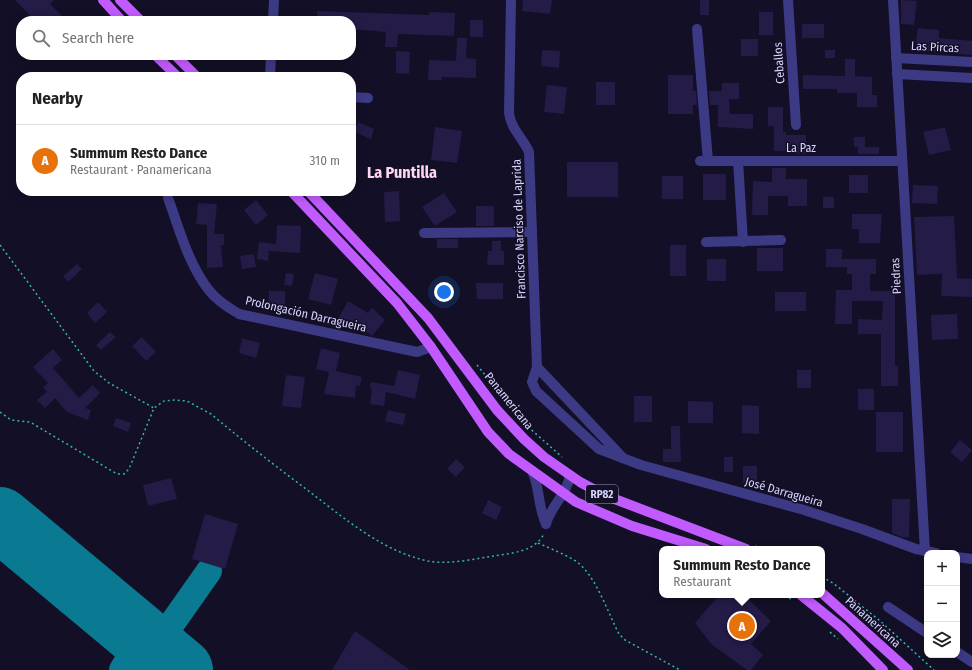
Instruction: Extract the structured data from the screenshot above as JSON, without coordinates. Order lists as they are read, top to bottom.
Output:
{
  "streets": {
    "main road": ["Panamericana", "RP82"],
    "street": [
      "Las Pircas",
      "Ceballos",
      "La Paz",
      "Francisco Narciso de Laprida",
      "Piedras",
      "Prolongación Darragueira",
      "José Darragueira"
    ]
  },
  "crossings": [
    ["Las Pircas", "Piedras"],
    ["La Paz", "Piedras"],
    ["Francisco Narciso de Laprida", "José Darragueira"],
    ["Prolongación Darragueira", "RP82"]
  ],
  "districts": ["La Puntilla"],
  "page": {
    "search": "Search here",
    "heading": "Nearby",
    "list": [
      {
        "mark": "A",
        "name": "Summum Resto Dance",
        "note": "Restaurant · Panamericana",
        "value": "310 m"
      }
    ],
    "popup": ["Summum Resto Dance", "Restaurant"],
    "map_buttons": ["+", "−"],
    "pins": "A"
  }
}
